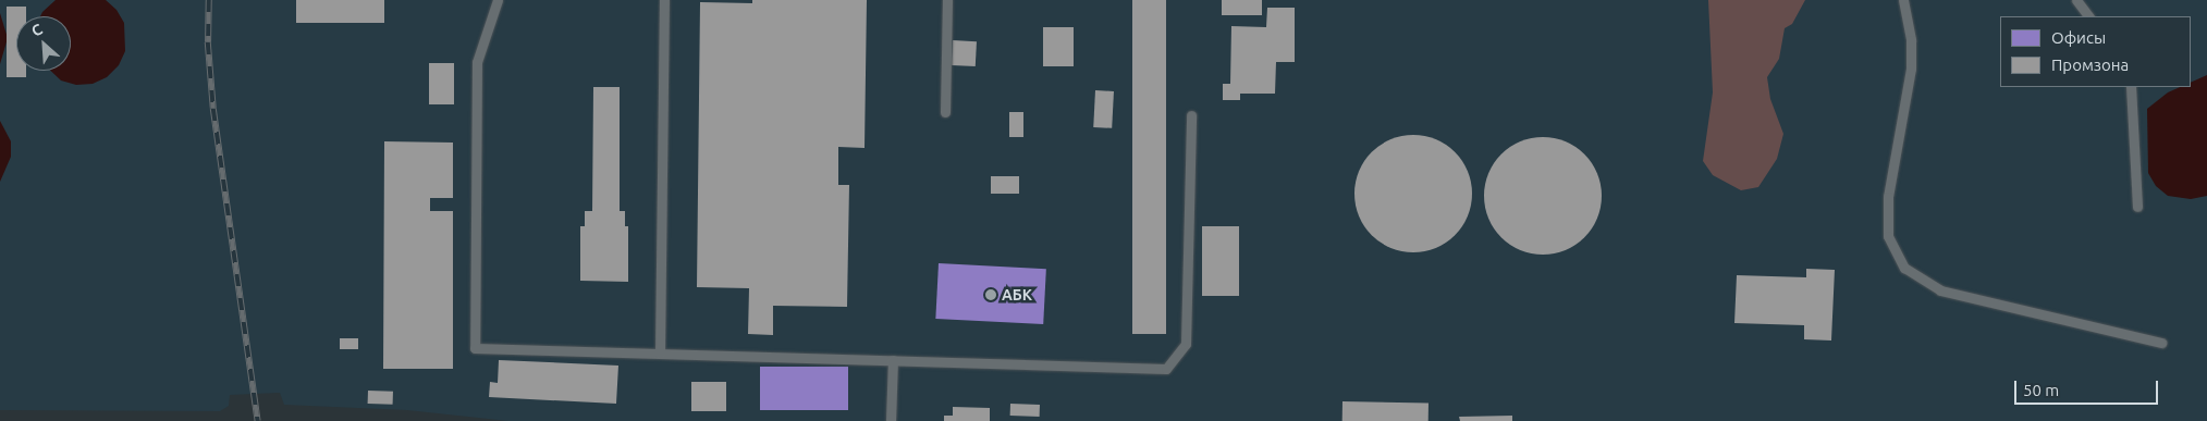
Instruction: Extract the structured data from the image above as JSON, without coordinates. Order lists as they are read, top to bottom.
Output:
{
  "places": ["АБК"],
  "legend": ["Офисы", "Промзона"],
  "scale_bar": "50 m",
  "north": "top left"
}
